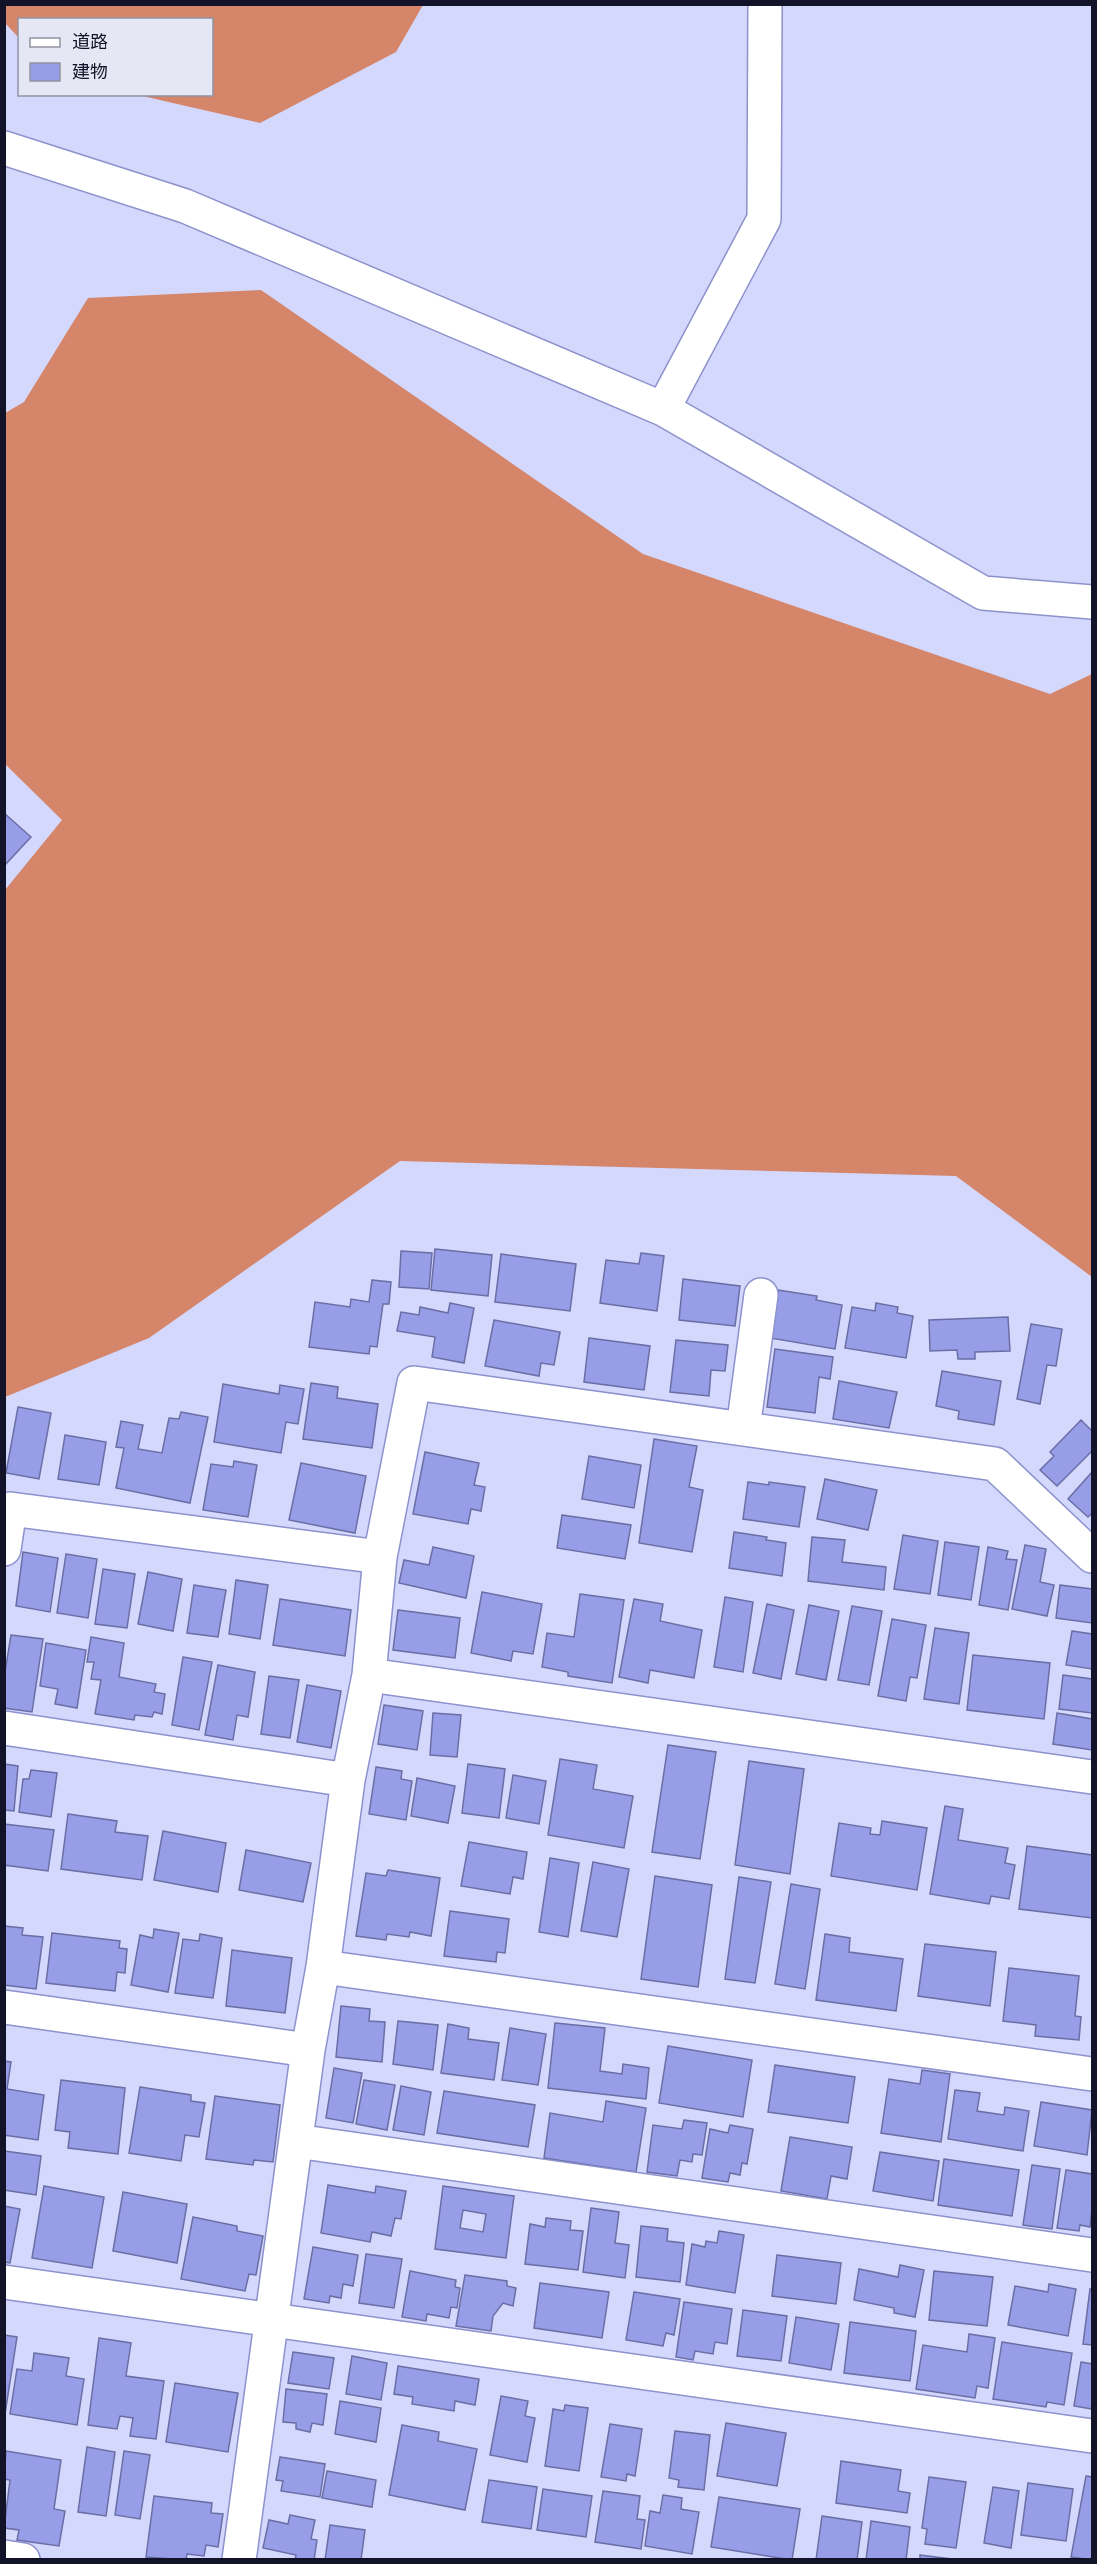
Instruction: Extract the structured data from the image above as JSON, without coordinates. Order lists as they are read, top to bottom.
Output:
{
  "legend": ["道路", "建物"]
}
